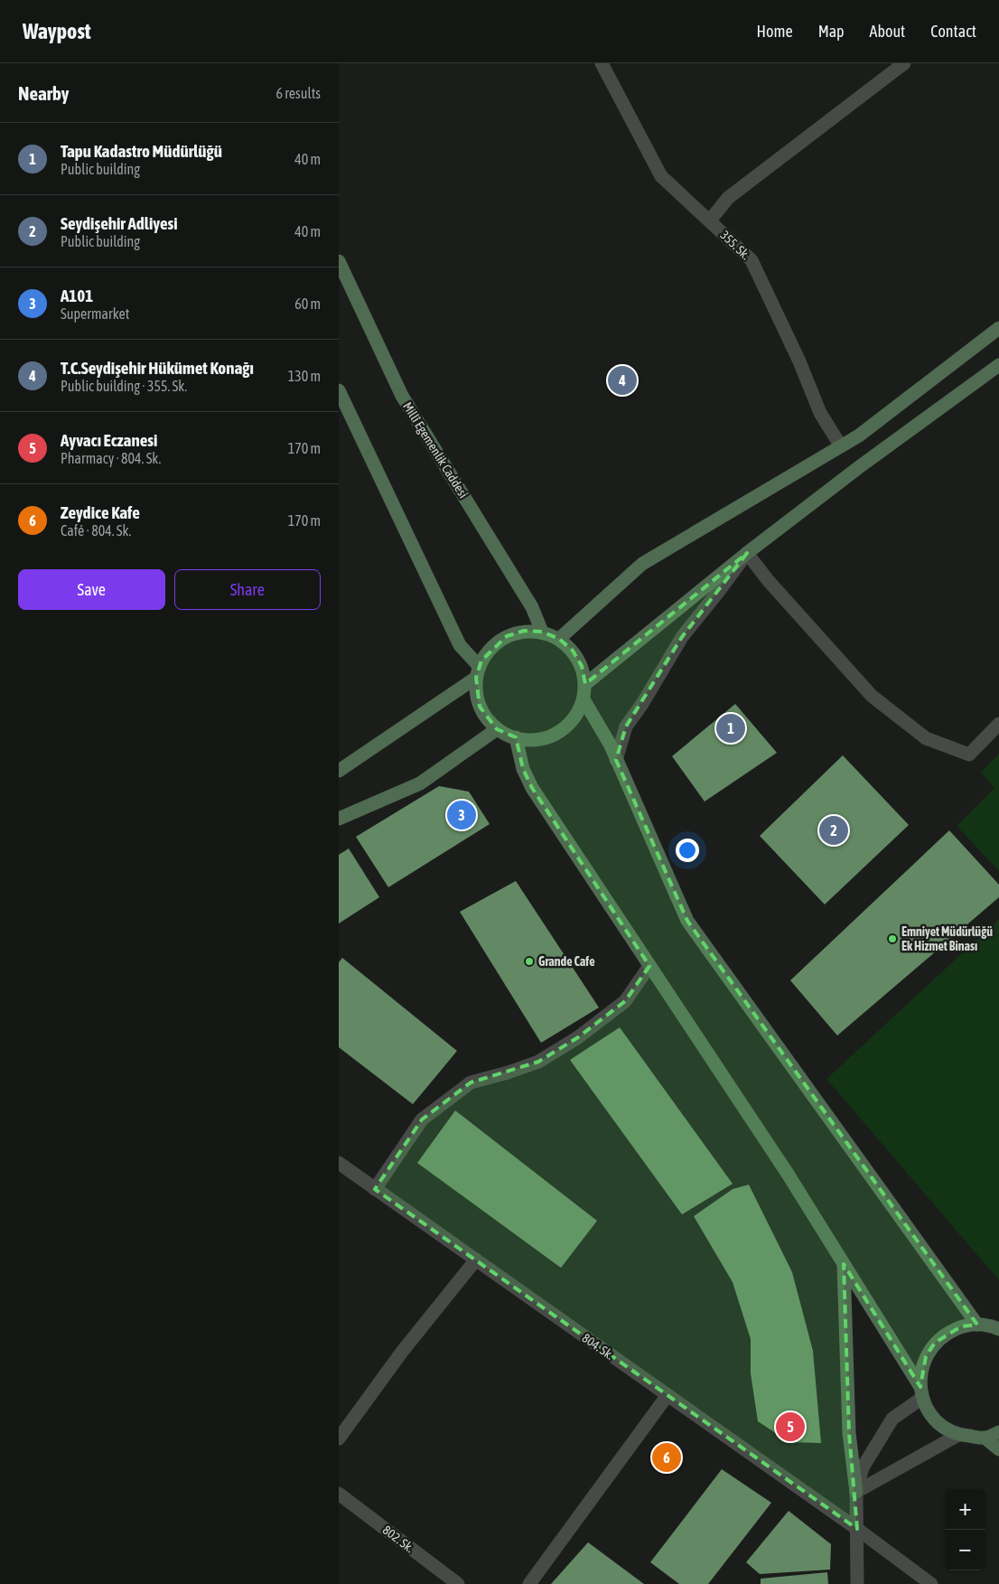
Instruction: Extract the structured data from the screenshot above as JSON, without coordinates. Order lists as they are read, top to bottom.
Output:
{
  "streets": {
    "main road": ["Millî Egemenlik Caddesi"],
    "street": ["355. Sk.", "804. Sk.", "802. Sk."]
  },
  "places": ["Emniyet Müdürlüğü Ek Hizmet Binası", "Grande Cafe"],
  "page": {
    "header": "Waypost",
    "nav": [
      "Home",
      "Map",
      "About",
      "Contact"
    ],
    "heading": ["Nearby", "6 results"],
    "list": [
      {
        "mark": "1",
        "name": "Tapu Kadastro Müdürlüğü",
        "note": "Public building",
        "value": "40 m"
      },
      {
        "mark": "2",
        "name": "Seydişehir Adliyesi",
        "note": "Public building",
        "value": "40 m"
      },
      {
        "mark": "3",
        "name": "A101",
        "note": "Supermarket",
        "value": "60 m"
      },
      {
        "mark": "4",
        "name": "T.C.Seydişehir Hükümet Konağı",
        "note": "Public building · 355. Sk.",
        "value": "130 m"
      },
      {
        "mark": "5",
        "name": "Ayvacı Eczanesi",
        "note": "Pharmacy · 804. Sk.",
        "value": "170 m"
      },
      {
        "mark": "6",
        "name": "Zeydice Kafe",
        "note": "Café · 804. Sk.",
        "value": "170 m"
      }
    ],
    "pins": [
      "4",
      "1",
      "3",
      "2",
      "5",
      "6"
    ],
    "buttons": ["Save", "Share"],
    "map_buttons": ["+", "−"]
  }
}
